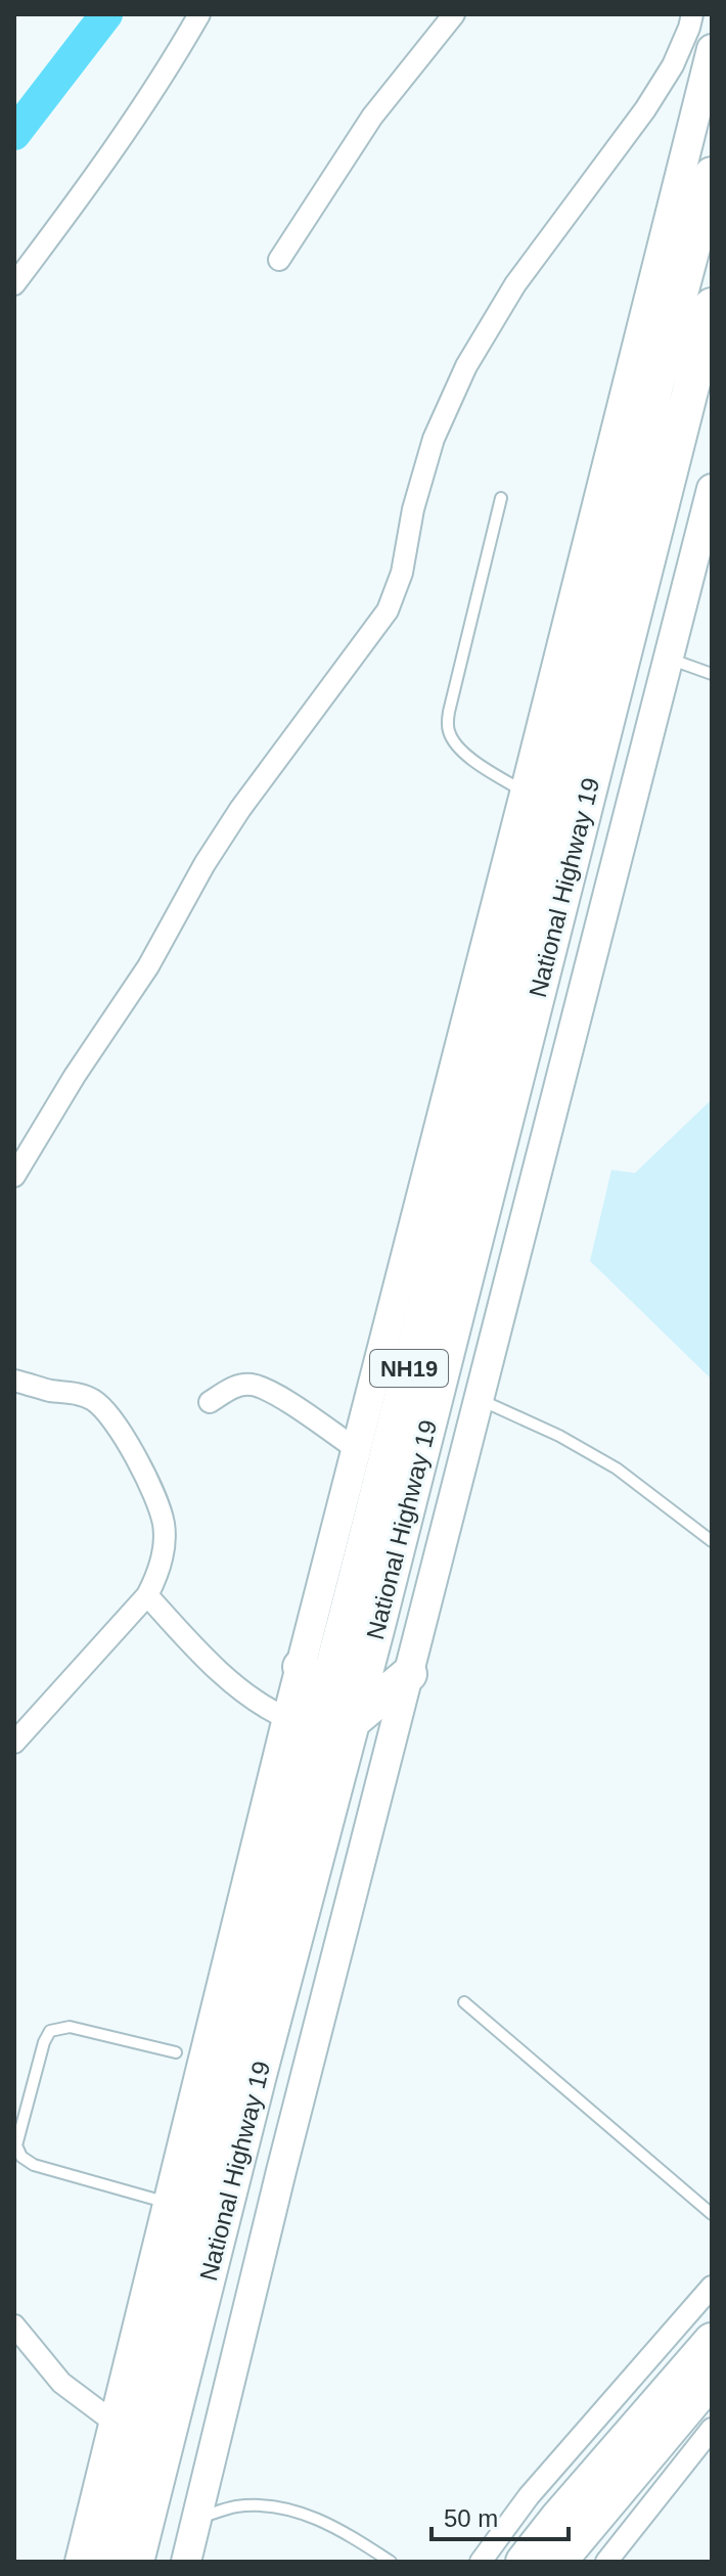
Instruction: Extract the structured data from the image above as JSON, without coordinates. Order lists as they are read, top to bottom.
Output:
{
  "streets": {
    "highway": ["National Highway 19", "NH19"]
  },
  "crossings": [
    ["National Highway 19", "NH19"]
  ],
  "scale_bar": "50 m"
}
